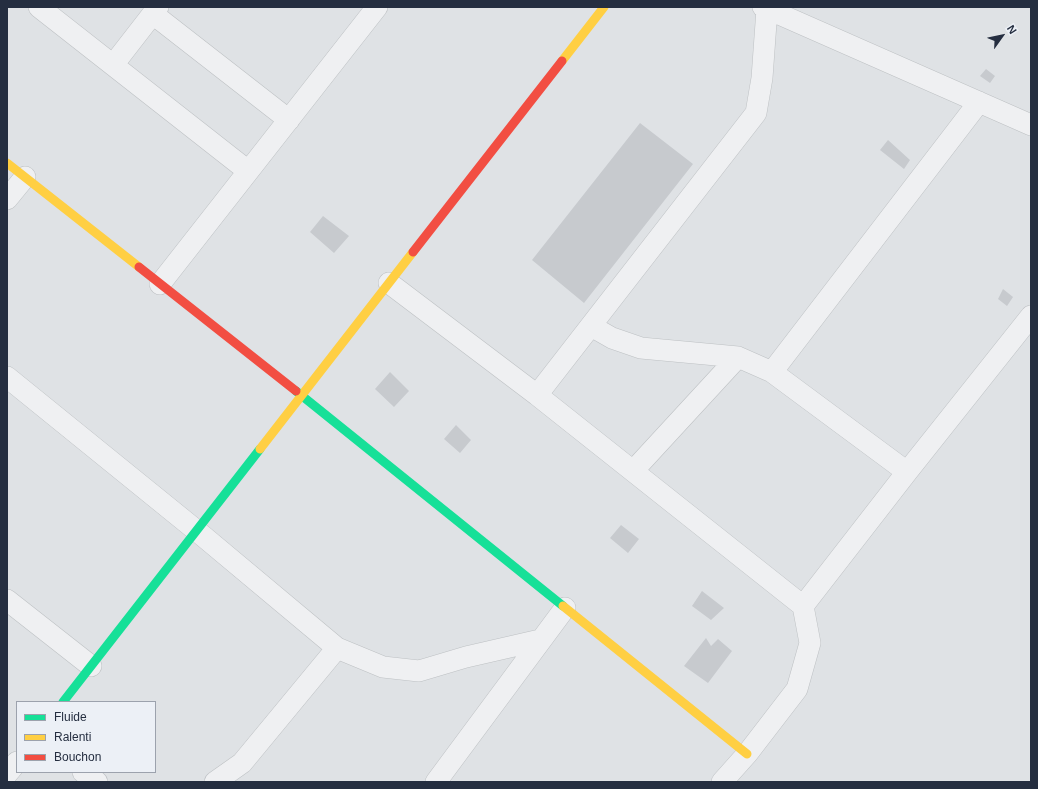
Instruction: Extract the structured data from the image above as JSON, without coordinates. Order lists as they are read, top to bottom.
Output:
{
  "legend": ["Fluide", "Ralenti", "Bouchon"],
  "north": "top right"
}
